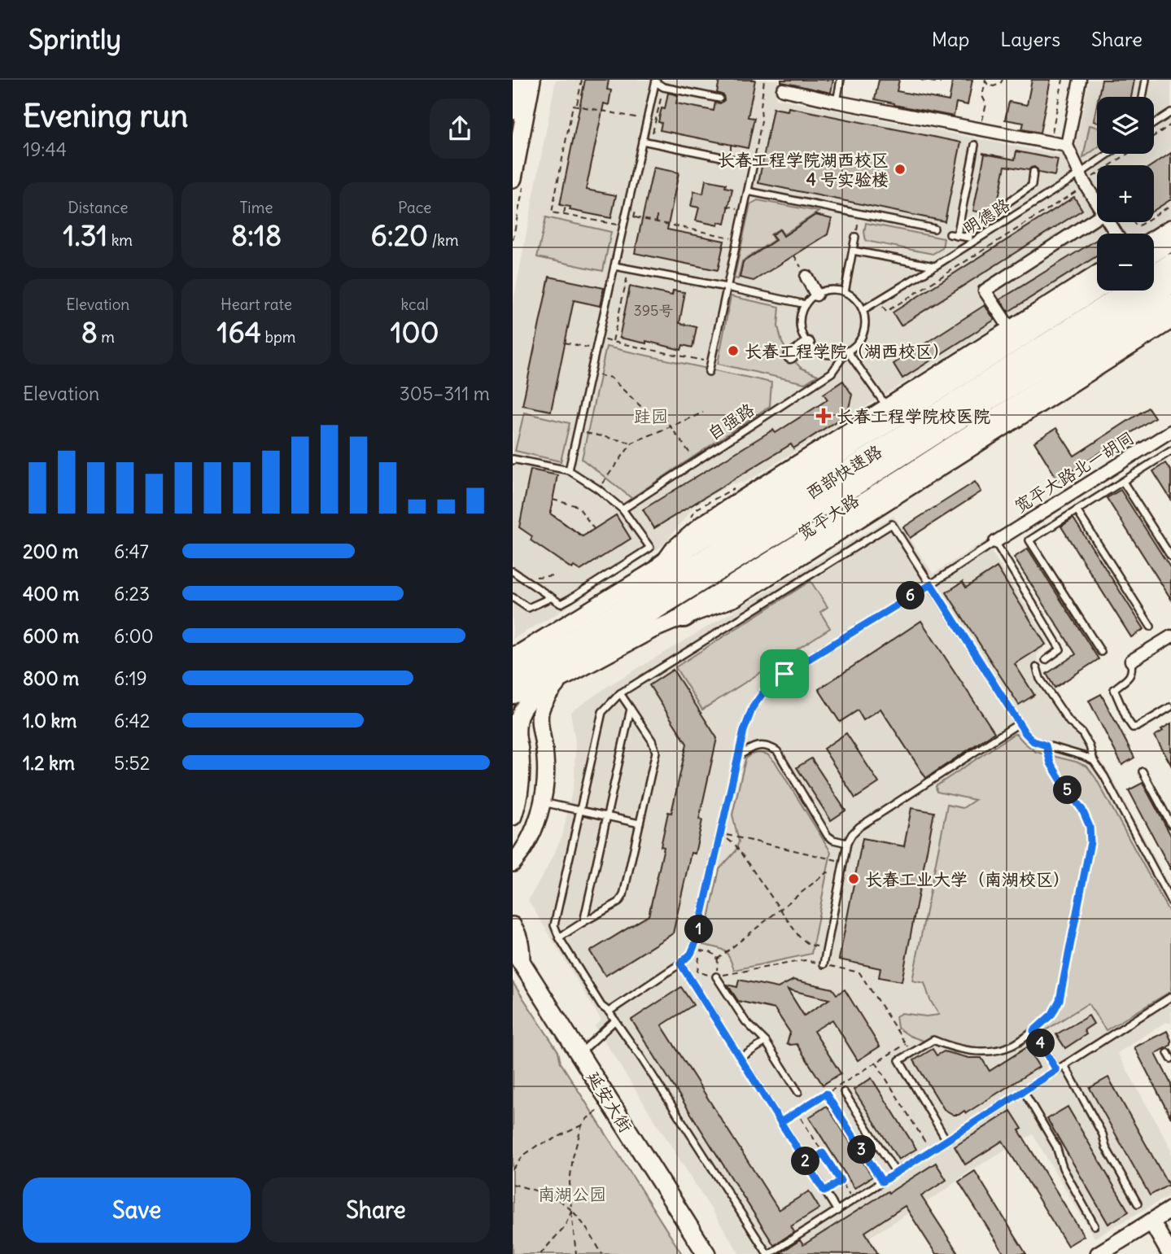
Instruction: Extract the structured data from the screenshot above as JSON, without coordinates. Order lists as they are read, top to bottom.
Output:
{
  "streets": {
    "highway": ["西部快速路"],
    "main road": ["宽平大路", "延安大街"],
    "street": ["宽平大路北一胡同"],
    "lane": ["明德路", "自强路"]
  },
  "crossings": [
    ["明德路", "自强路"]
  ],
  "parks": ["跬园", "南湖公园"],
  "places": {
    "other": ["长春工程学院湖西校区 4 号实验楼", "长春工程学院（湖西校区）", "长春工业大学（南湖校区）"],
    "health": ["长春工程学院校医院"]
  },
  "house_numbers": ["395号"],
  "page": {
    "header": "Sprintly",
    "nav": ["Map", "Layers", "Share"],
    "heading": ["Evening run", "19:44"],
    "map_buttons": ["+", "−"],
    "stats": [
      ["Distance", "1.31 km"],
      ["Time", "8:18"],
      ["Pace", "6:20 /km"],
      ["Elevation", "8 m"],
      ["Heart rate", "164 bpm"],
      ["kcal", "100"]
    ],
    "chart": ["Elevation", "305–311 m"],
    "list": [
      {
        "name": "200 m",
        "note": "6:47"
      },
      {
        "name": "400 m",
        "note": "6:23"
      },
      {
        "name": "600 m",
        "note": "6:00"
      },
      {
        "name": "800 m",
        "note": "6:19"
      },
      {
        "name": "1.0 km",
        "note": "6:42"
      },
      {
        "name": "1.2 km",
        "note": "5:52"
      }
    ],
    "pins": [
      "6",
      "5",
      "1",
      "4",
      "3",
      "2"
    ],
    "buttons": ["Save", "Share"]
  }
}
